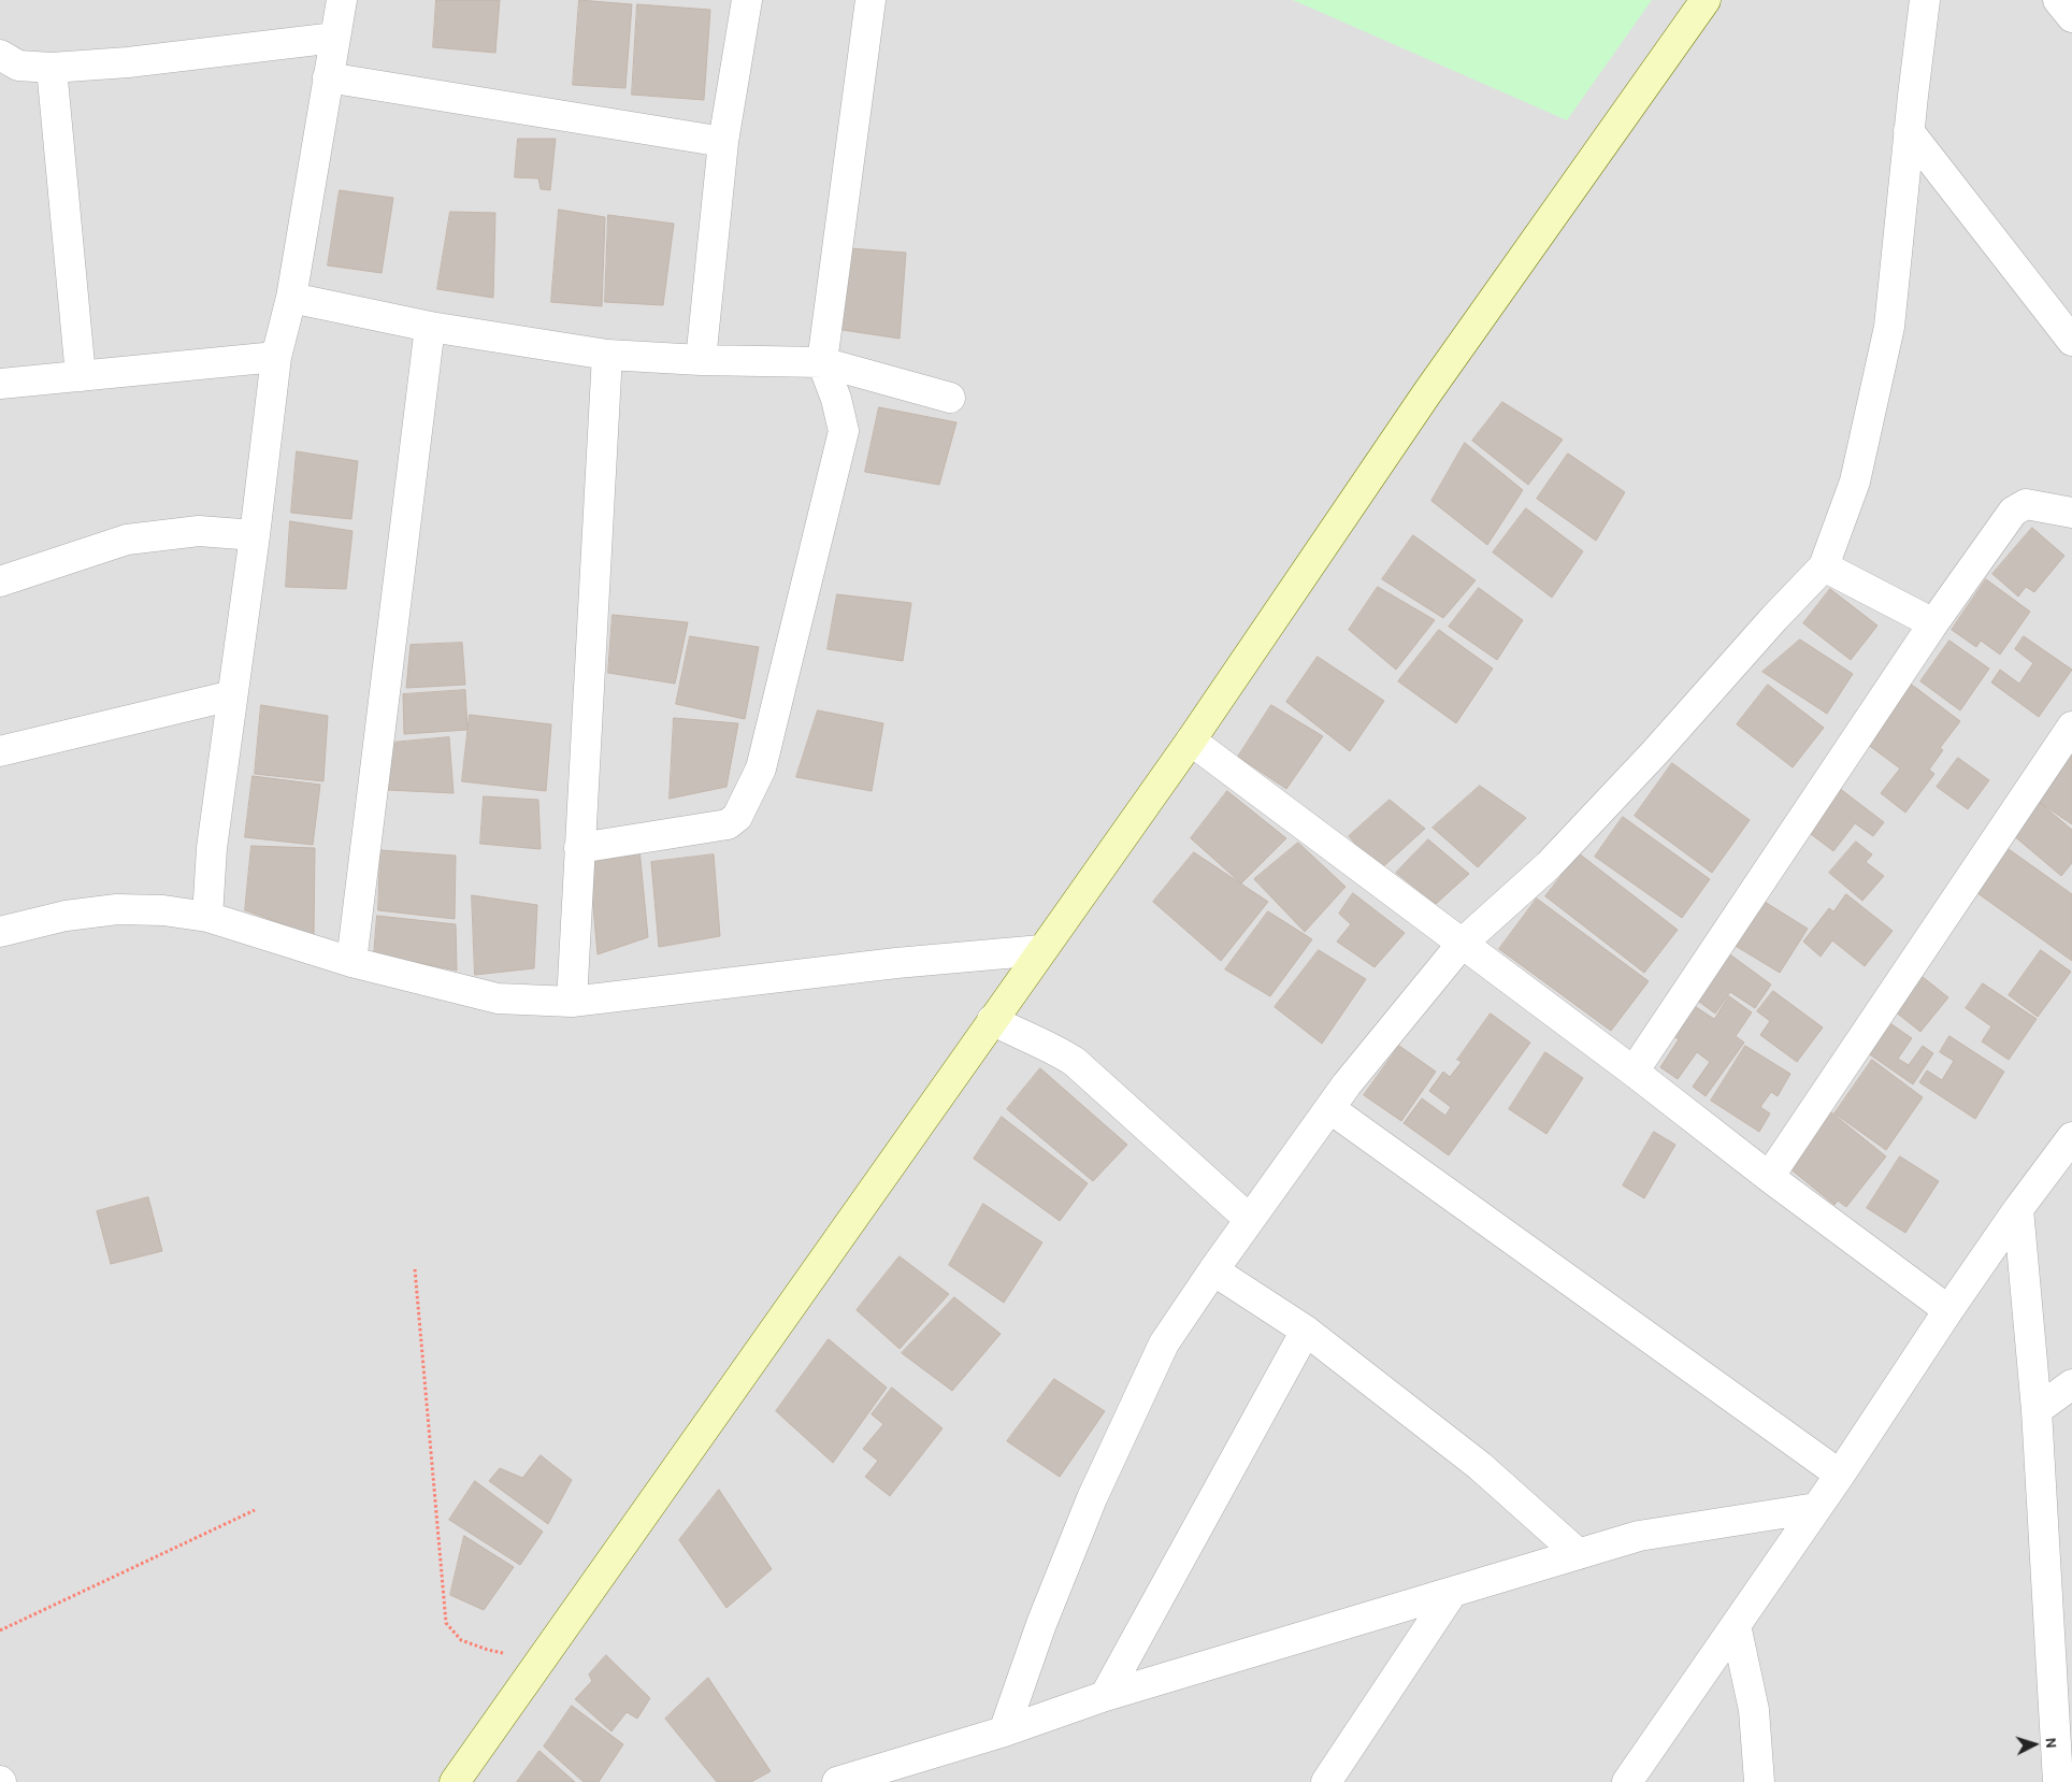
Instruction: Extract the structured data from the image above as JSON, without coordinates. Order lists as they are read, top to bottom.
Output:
{
  "north": "right"
}
